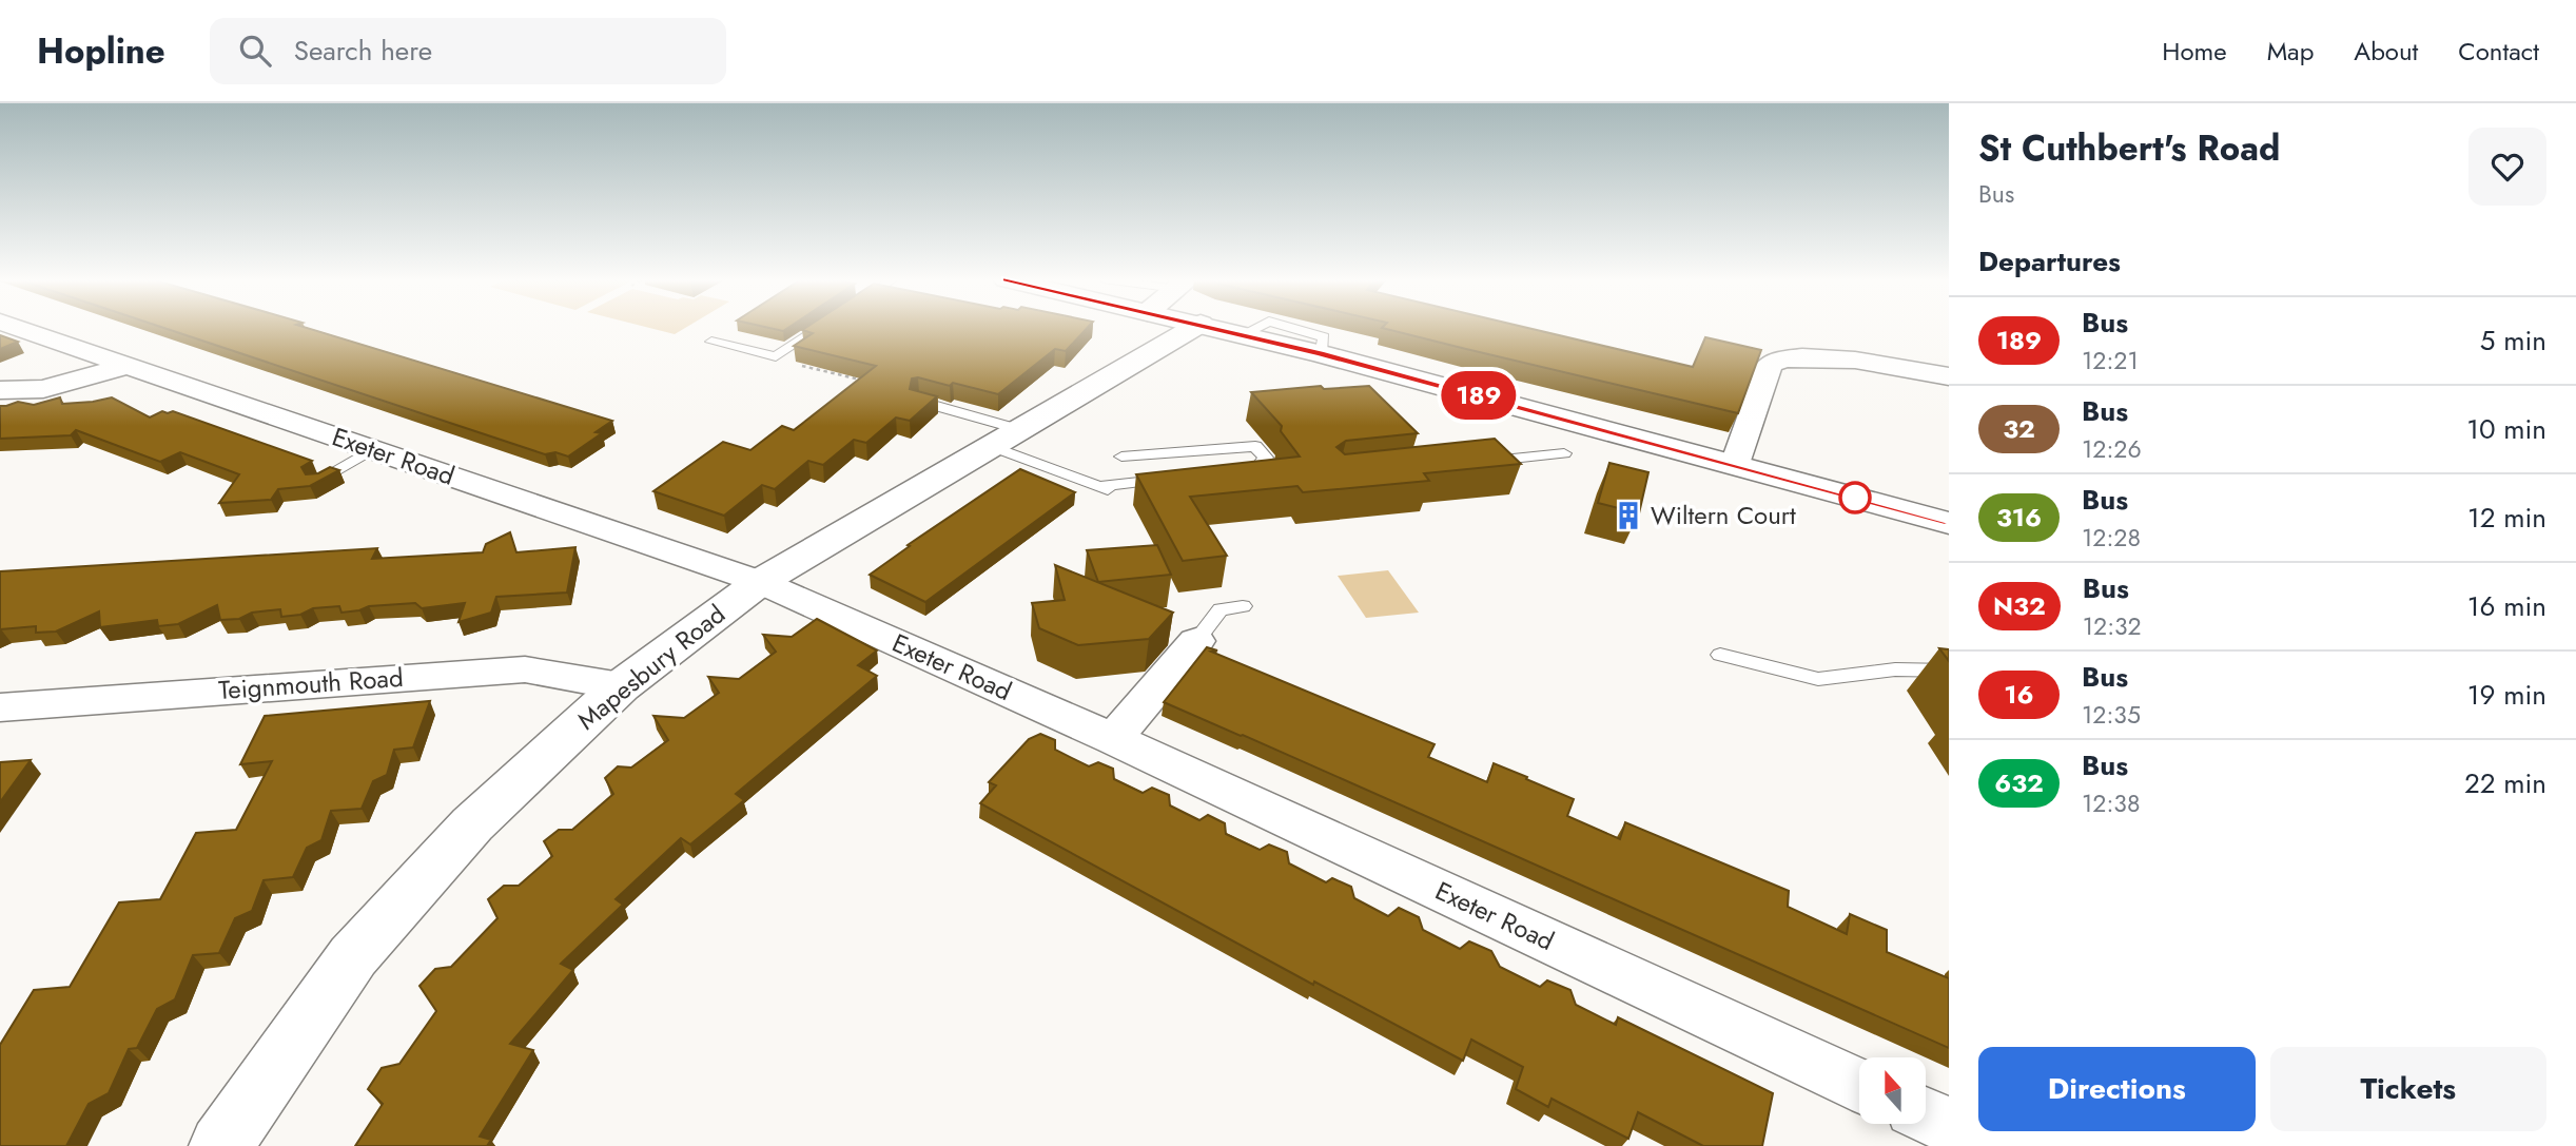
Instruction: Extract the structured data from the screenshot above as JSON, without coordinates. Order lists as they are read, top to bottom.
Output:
{
  "streets": {
    "street": ["Exeter Road", "Mapesbury Road", "Teignmouth Road"]
  },
  "crossings": [
    ["Exeter Road", "Mapesbury Road"],
    ["Mapesbury Road", "Teignmouth Road"]
  ],
  "places": {
    "building": ["Wiltern Court"]
  },
  "lines": ["bus line 189"],
  "north": "top",
  "page": {
    "header": "Hopline",
    "search": "Search here",
    "nav": [
      "Home",
      "Map",
      "About",
      "Contact"
    ],
    "on_map": "189",
    "heading": [
      ["St Cuthbert's Road", "Bus"],
      "Departures"
    ],
    "list": [
      {
        "mark": "189",
        "name": "Bus",
        "note": "12:21",
        "value": "5 min"
      },
      {
        "mark": "32",
        "name": "Bus",
        "note": "12:26",
        "value": "10 min"
      },
      {
        "mark": "316",
        "name": "Bus",
        "note": "12:28",
        "value": "12 min"
      },
      {
        "mark": "N32",
        "name": "Bus",
        "note": "12:32",
        "value": "16 min"
      },
      {
        "mark": "16",
        "name": "Bus",
        "note": "12:35",
        "value": "19 min"
      },
      {
        "mark": "632",
        "name": "Bus",
        "note": "12:38",
        "value": "22 min"
      }
    ],
    "buttons": ["Directions", "Tickets"]
  }
}
